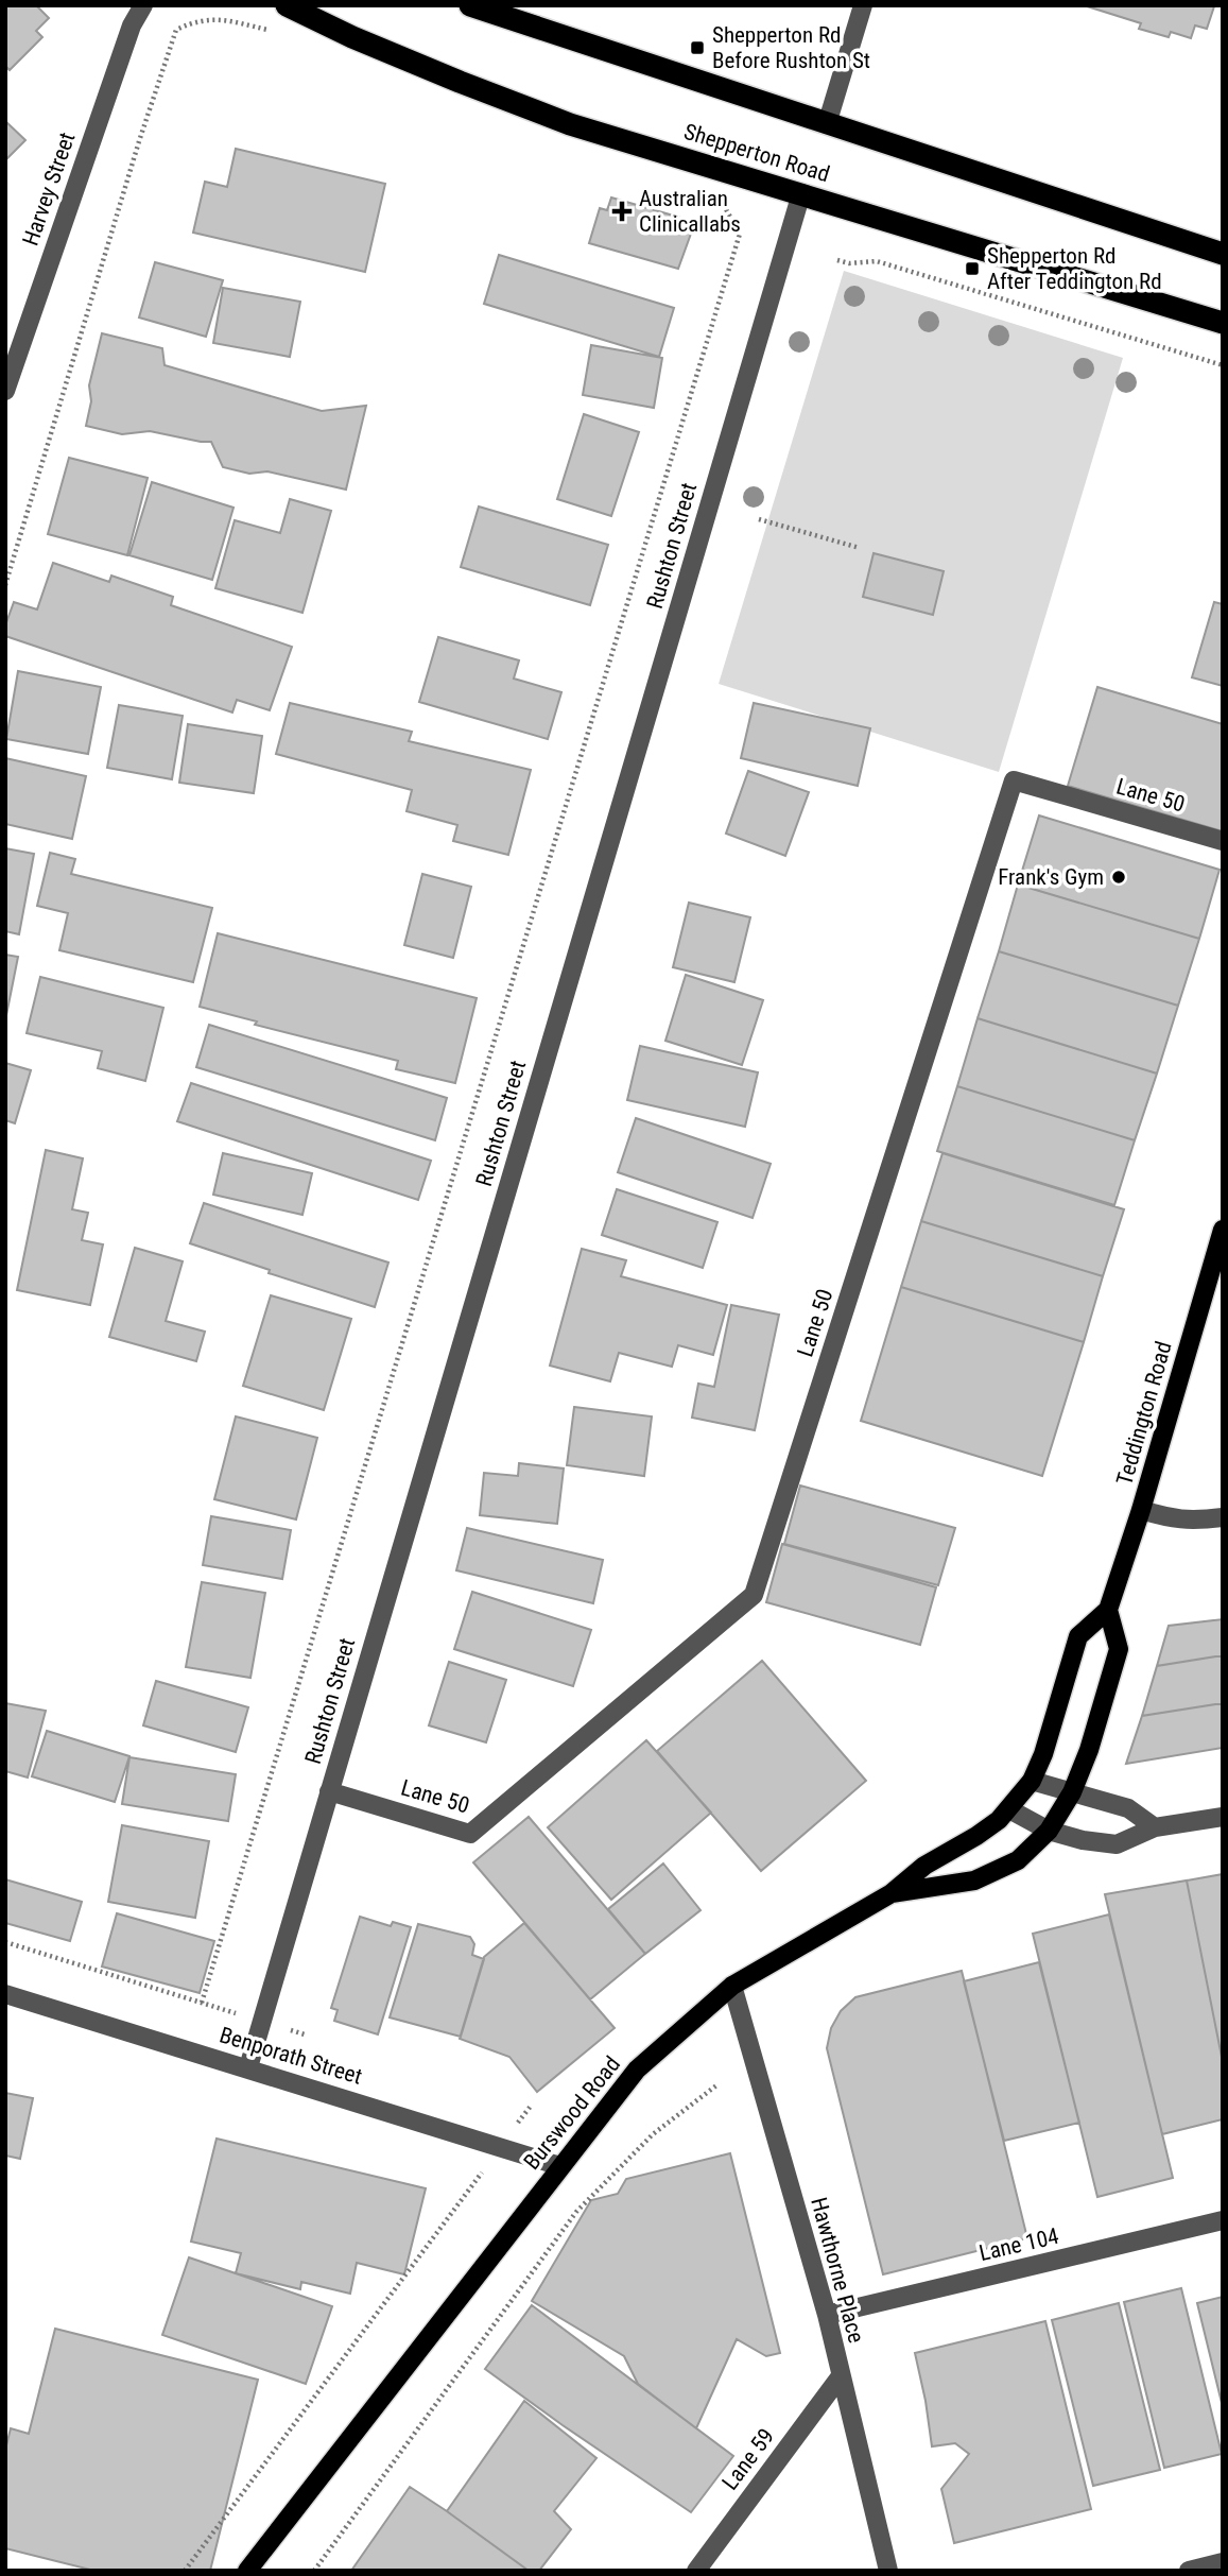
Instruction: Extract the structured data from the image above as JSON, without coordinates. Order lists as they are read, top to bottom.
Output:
{
  "streets": {
    "highway": ["Shepperton Road"],
    "main road": ["Teddington Road", "Burswood Road"],
    "street": [
      "Harvey Street",
      "Rushton Street",
      "Lane 50",
      "Benporath Street",
      "Lane 104",
      "Hawthorne Place",
      "Lane 59"
    ]
  },
  "crossings": [
    ["Shepperton Road", "Rushton Street"],
    ["Rushton Street", "Lane 50"],
    ["Rushton Street", "Benporath Street"],
    ["Teddington Road", "Burswood Road"],
    ["Benporath Street", "Burswood Road"],
    ["Burswood Road", "Hawthorne Place"],
    ["Lane 104", "Hawthorne Place"],
    ["Hawthorne Place", "Lane 59"]
  ],
  "places": {
    "transit": ["Shepperton Rd Before Rushton St", "Shepperton Rd After Teddington Rd"],
    "health": ["Australian Clinicallabs"],
    "other": ["Frank's Gym"]
  }
}
